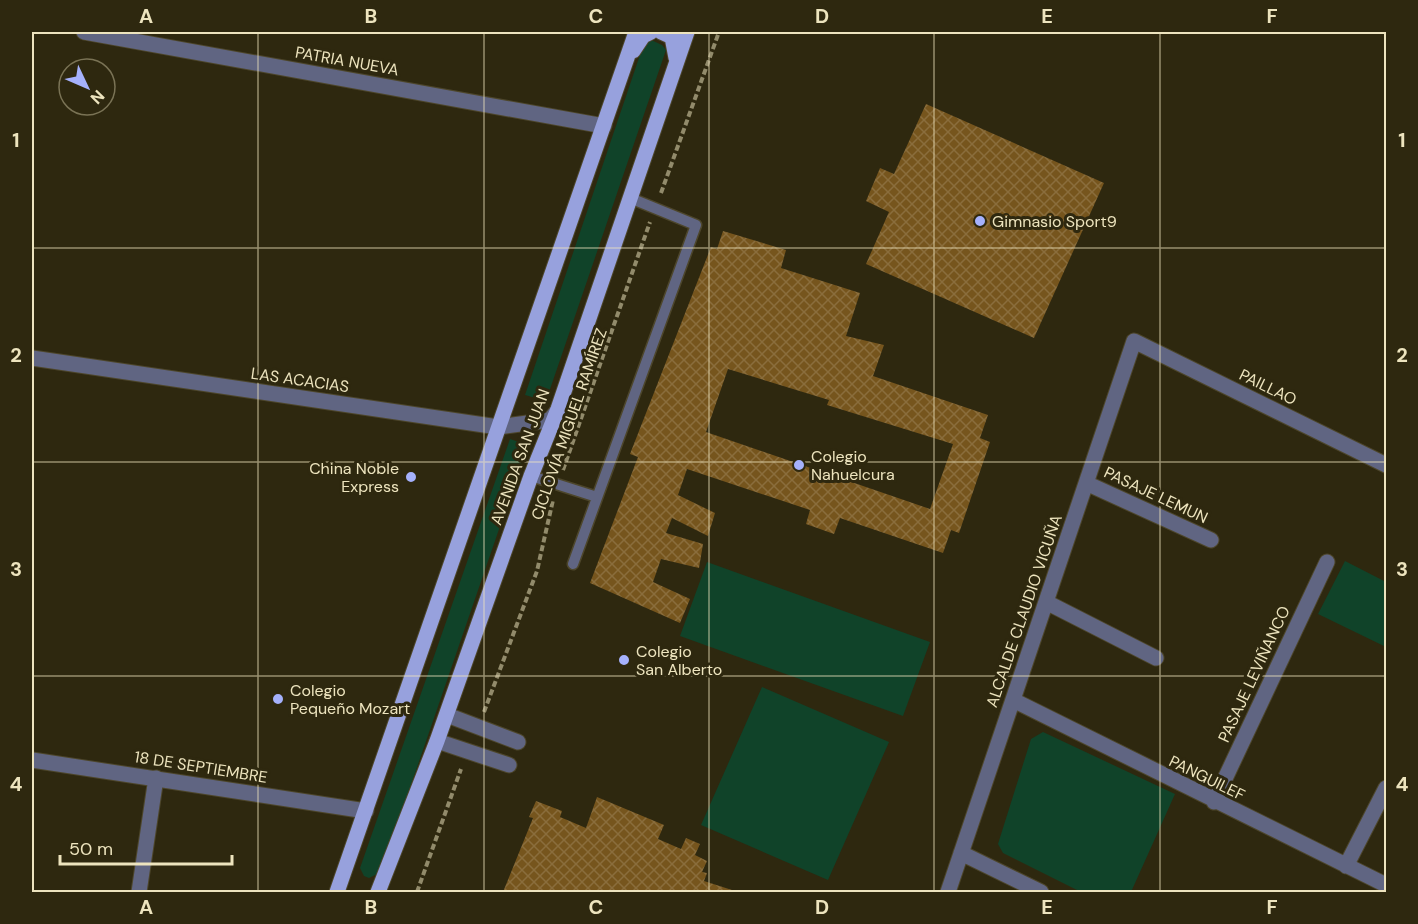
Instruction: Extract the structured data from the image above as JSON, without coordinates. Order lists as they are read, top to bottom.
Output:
{
  "streets": {
    "main road": ["AVENIDA SAN JUAN"],
    "street": [
      "PATRIA NUEVA",
      "LAS ACACIAS",
      "PAILLAO",
      "PASAJE LEMUN",
      "ALCALDE CLAUDIO VICUÑA",
      "PASAJE LEVIÑANCO",
      "18 DE SEPTIEMBRE",
      "PANGUILEF"
    ],
    "path": ["CICLOVÍA MIGUEL RAMÍREZ"]
  },
  "crossings": [
    ["PATRIA NUEVA", "AVENIDA SAN JUAN"],
    ["LAS ACACIAS", "AVENIDA SAN JUAN"],
    ["PAILLAO", "ALCALDE CLAUDIO VICUÑA"],
    ["AVENIDA SAN JUAN", "18 DE SEPTIEMBRE"],
    ["PASAJE LEMUN", "ALCALDE CLAUDIO VICUÑA"],
    ["ALCALDE CLAUDIO VICUÑA", "PANGUILEF"],
    ["PASAJE LEVIÑANCO", "PANGUILEF"]
  ],
  "places": [
    "Gimnasio Sport9",
    "Colegio Nahuelcura",
    "China Noble Express",
    "Colegio San Alberto",
    "Colegio Pequeño Mozart"
  ],
  "scale_bar": "50 m",
  "north": "bottom right",
  "grid": {
    "columns": [
      "A",
      "B",
      "C",
      "D",
      "E",
      "F"
    ],
    "rows": [
      "1",
      "2",
      "3",
      "4"
    ]
  }
}
